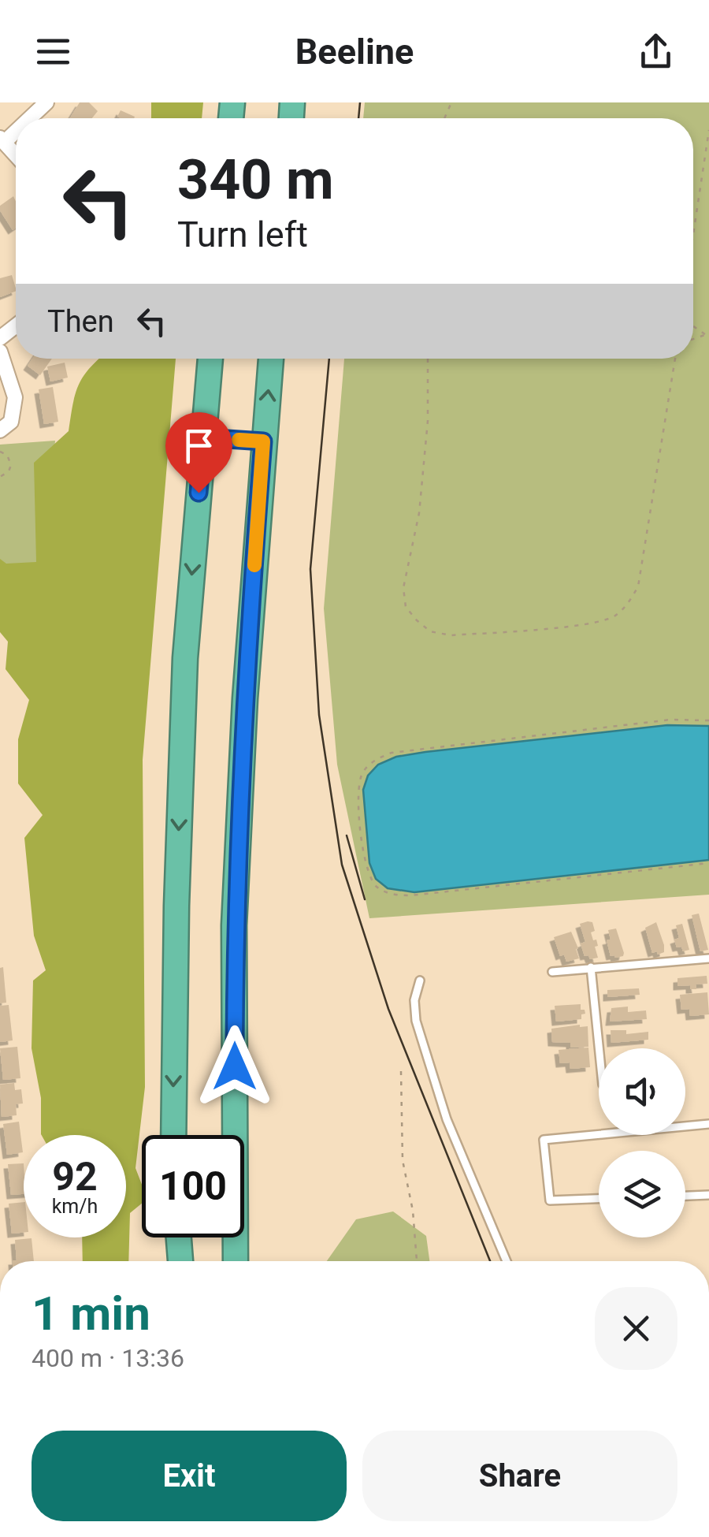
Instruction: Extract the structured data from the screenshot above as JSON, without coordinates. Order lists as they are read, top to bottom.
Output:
{
  "page": {
    "header": "Beeline",
    "turn": ["340 m", "Turn left"],
    "then": "Then",
    "speed": "92 km/h",
    "limit": "100",
    "heading": ["1 min", "400 m · 13:36"],
    "buttons": ["Exit", "Share"]
  }
}
